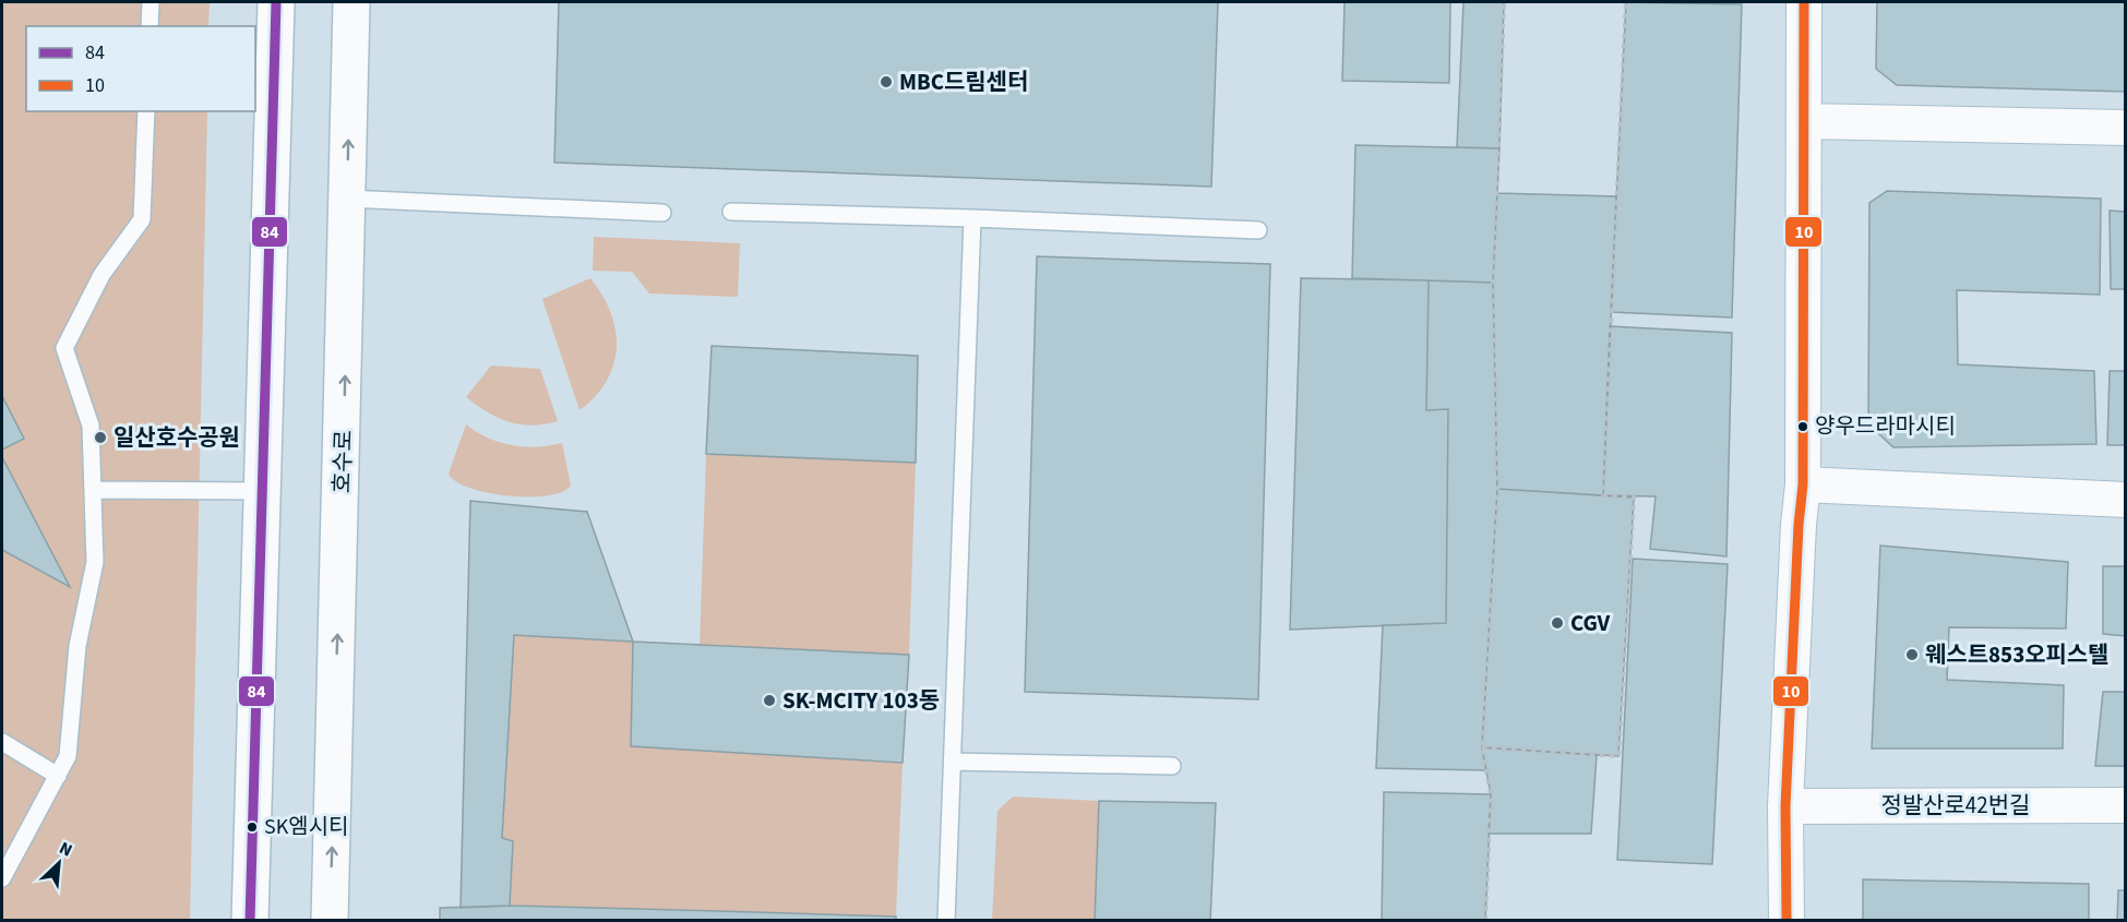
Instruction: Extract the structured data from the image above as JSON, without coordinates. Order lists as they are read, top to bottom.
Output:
{
  "streets": {
    "main road": ["호수로"],
    "street": ["정발산로42번길"]
  },
  "places": [
    "MBC드림센터",
    "양우드라마시티",
    "일산호수공원",
    "CGV",
    "웨스트853오피스텔",
    "SK-MCITY 103동",
    "SK엠시티"
  ],
  "lines": ["transit line 84", "transit line 10"],
  "legend": ["84", "10"],
  "north": "top right"
}
